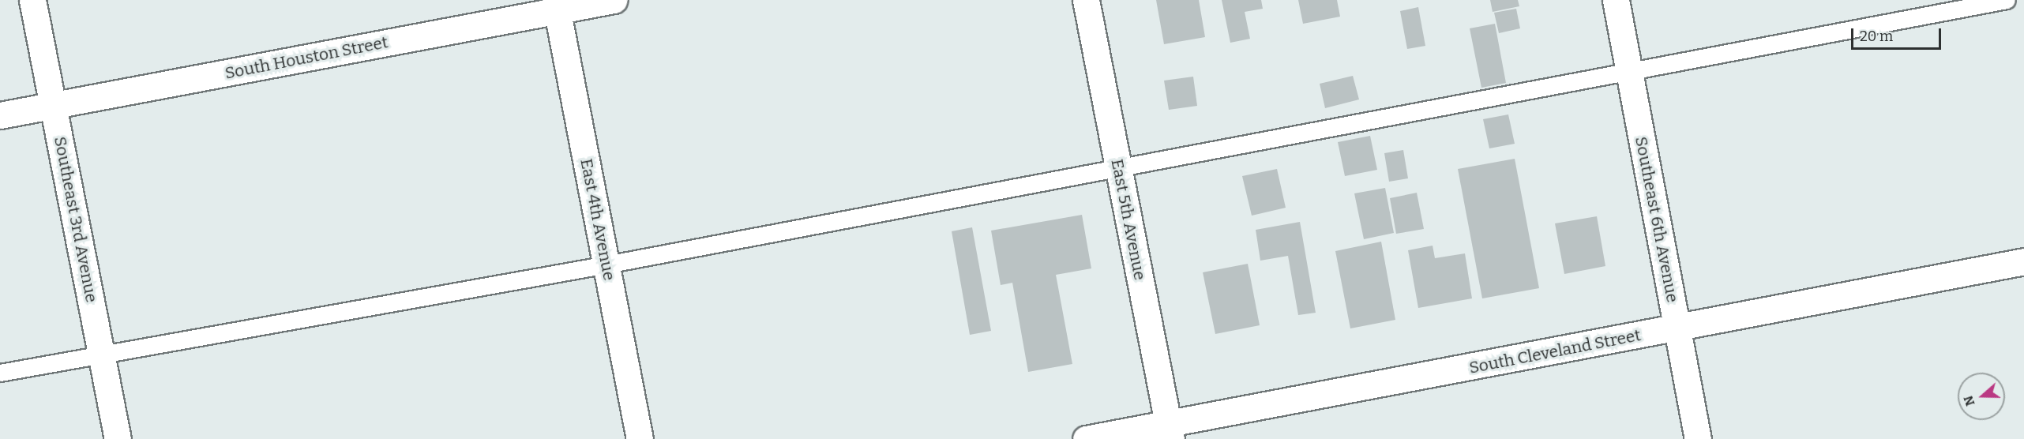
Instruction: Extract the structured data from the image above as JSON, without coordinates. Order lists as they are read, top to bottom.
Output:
{
  "streets": {
    "street": [
      "South Houston Street",
      "Southeast 3rd Avenue",
      "East 4th Avenue",
      "East 5th Avenue",
      "Southeast 6th Avenue",
      "South Cleveland Street"
    ]
  },
  "crossings": [
    ["South Houston Street", "Southeast 3rd Avenue"],
    ["South Houston Street", "East 4th Avenue"],
    ["East 5th Avenue", "South Cleveland Street"],
    ["Southeast 6th Avenue", "South Cleveland Street"]
  ],
  "scale_bar": "20 m",
  "north": "left"
}
